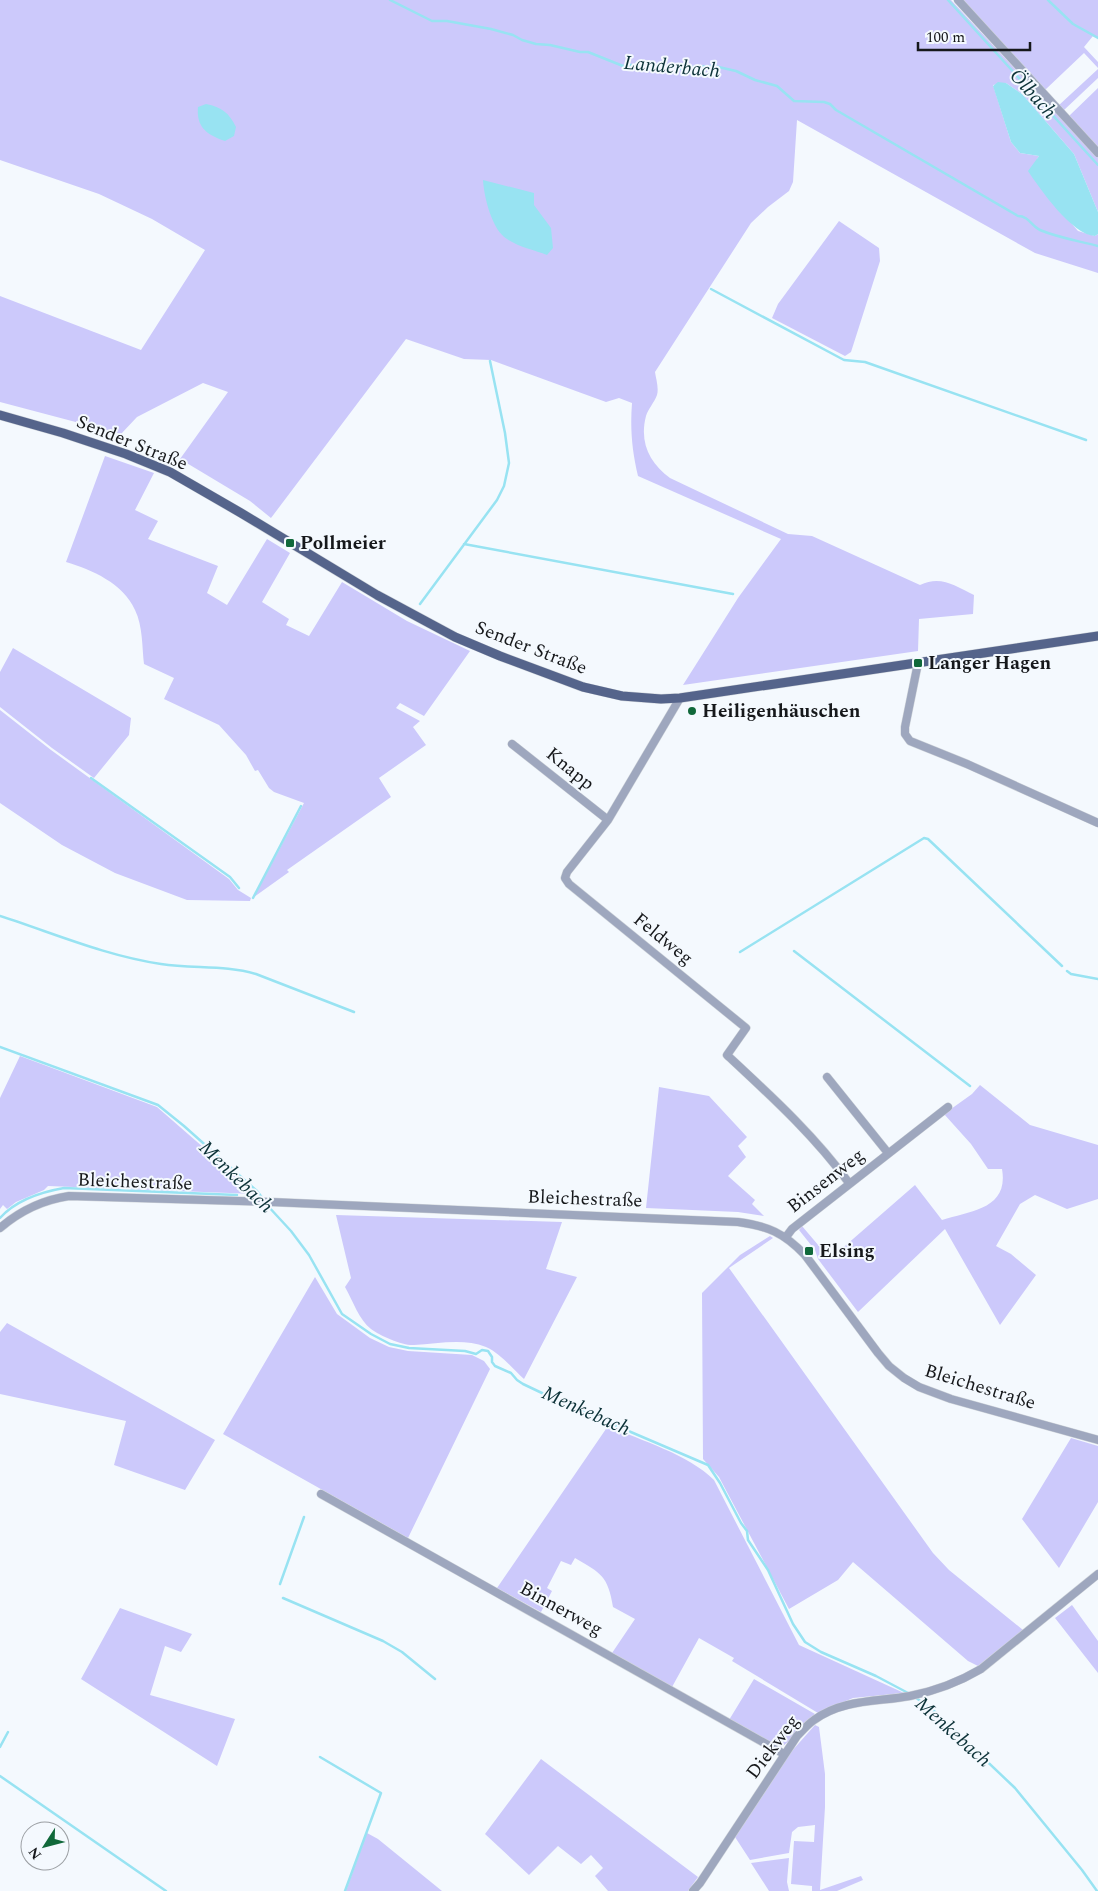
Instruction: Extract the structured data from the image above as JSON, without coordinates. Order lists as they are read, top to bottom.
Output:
{
  "streets": {
    "main road": ["Sender Straße"],
    "street": [
      "Knapp",
      "Feldweg",
      "Binsenweg",
      "Bleichestraße",
      "Binnerweg",
      "Diekweg"
    ]
  },
  "crossings": [
    ["Sender Straße", "Feldweg"],
    ["Knapp", "Feldweg"],
    ["Feldweg", "Binsenweg"],
    ["Binsenweg", "Bleichestraße"],
    ["Binnerweg", "Diekweg"]
  ],
  "water": ["Landerbach", "Ölbach", "Menkebach"],
  "places": {
    "transit": ["Pollmeier", "Langer Hagen", "Elsing"],
    "other": ["Heiligenhäuschen"]
  },
  "scale_bar": "100 m",
  "north": "bottom left"
}
